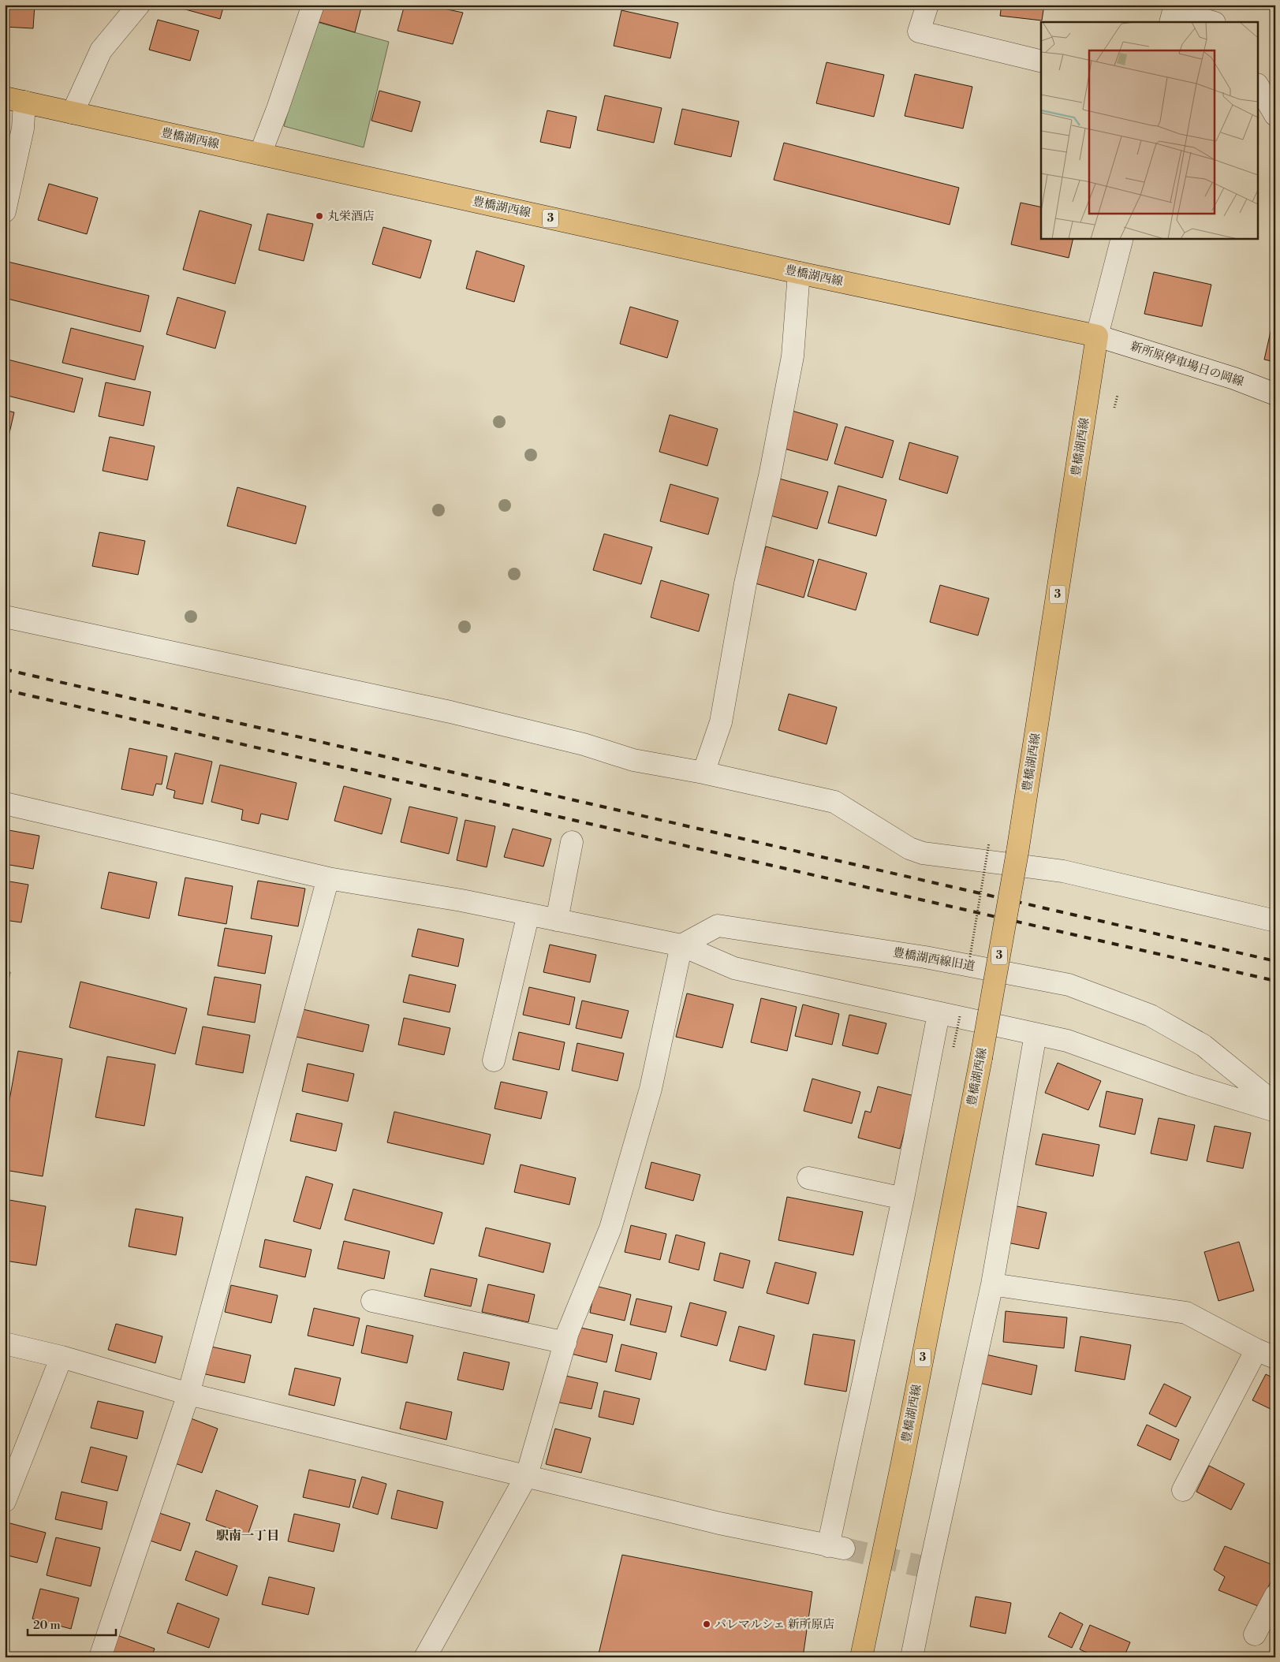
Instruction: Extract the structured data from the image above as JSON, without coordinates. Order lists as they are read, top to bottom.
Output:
{
  "streets": {
    "main road": ["豊橋湖西線", "3"],
    "street": ["新所原停車場日の岡線", "豊橋湖西線旧道"]
  },
  "crossings": [
    ["豊橋湖西線", "新所原停車場日の岡線"]
  ],
  "districts": ["駅南一丁目"],
  "places": ["丸栄酒店", "パレマルシェ 新所原店"],
  "scale_bar": "20 m"
}
